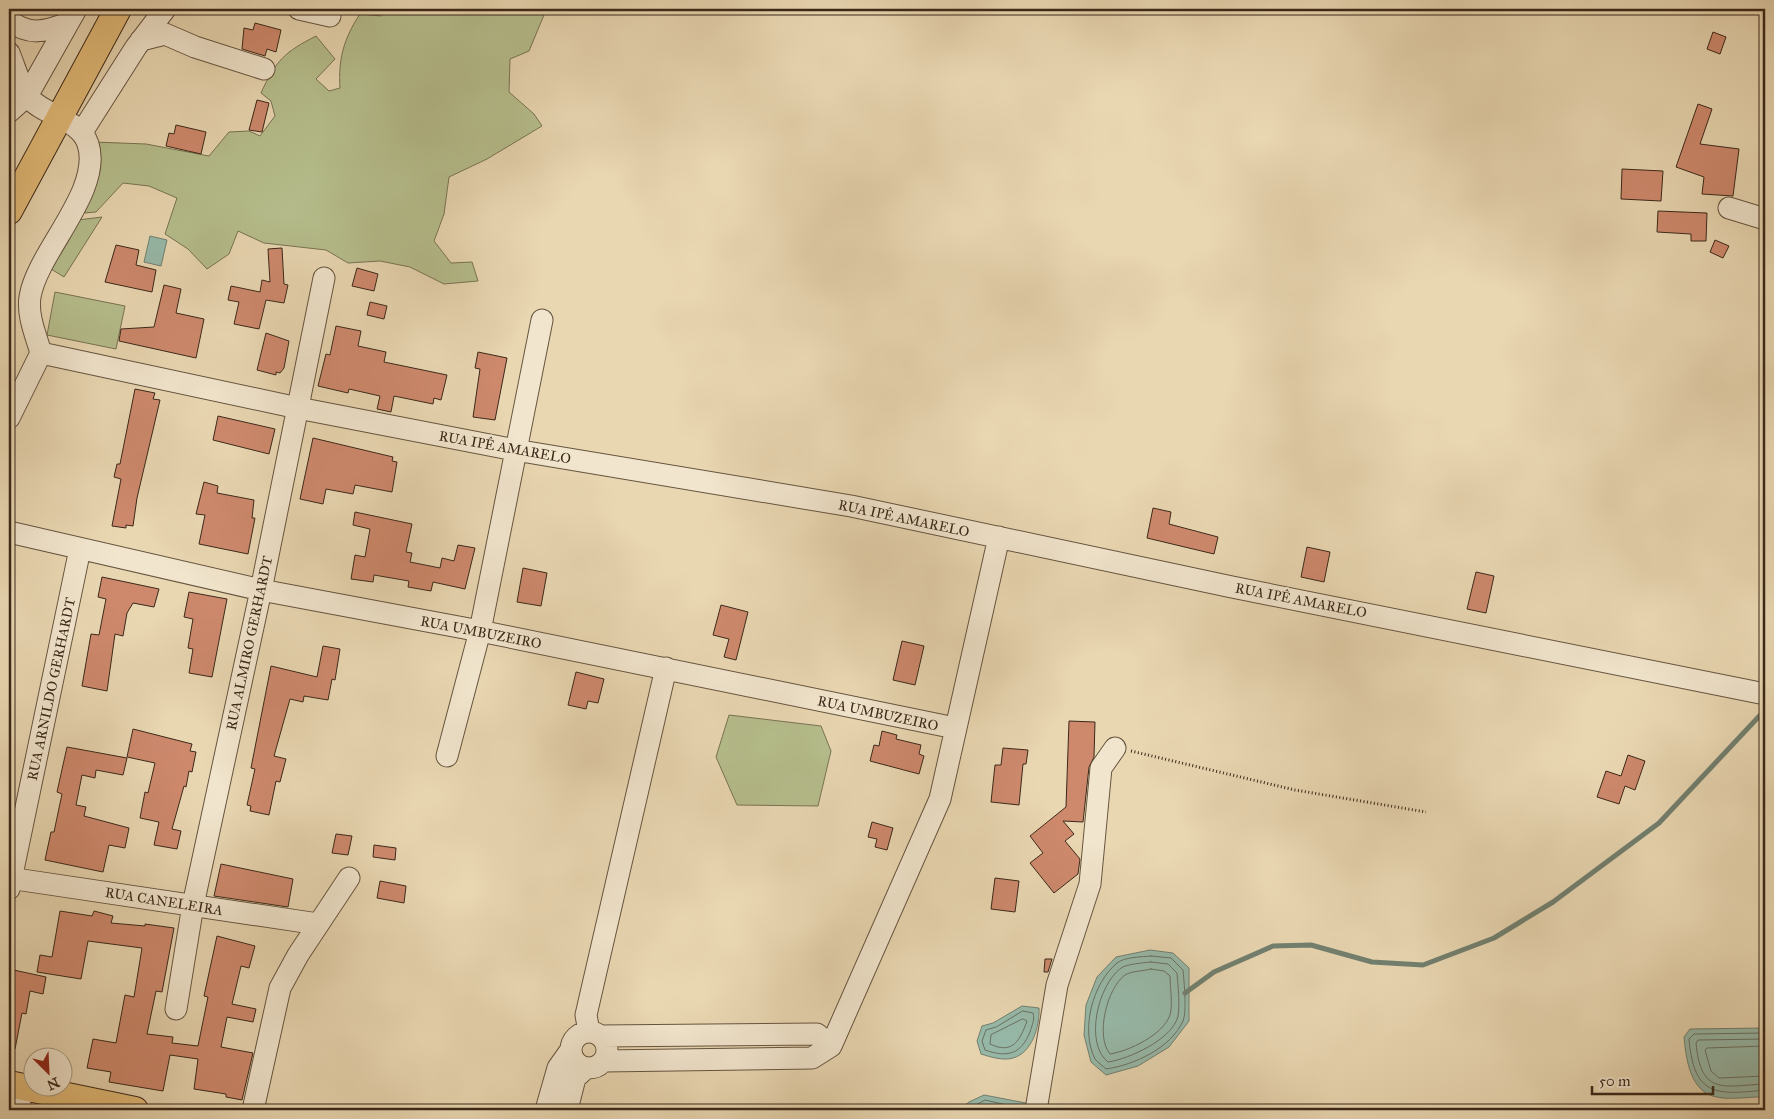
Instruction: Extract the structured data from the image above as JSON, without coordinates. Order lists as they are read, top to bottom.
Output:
{
  "streets": {
    "street": [
      "RUA IPÊ AMARELO",
      "RUA UMBUZEIRO",
      "RUA ALMIRO GERHARDT",
      "RUA ARNILDO GERHARDT",
      "RUA CANELEIRA"
    ]
  },
  "crossings": [
    ["RUA IPÊ AMARELO", "RUA ALMIRO GERHARDT"],
    ["RUA UMBUZEIRO", "RUA ALMIRO GERHARDT"],
    ["RUA UMBUZEIRO", "RUA ARNILDO GERHARDT"],
    ["RUA ALMIRO GERHARDT", "RUA CANELEIRA"],
    ["RUA ARNILDO GERHARDT", "RUA CANELEIRA"]
  ],
  "scale_bar": "50 m",
  "north": "bottom right"
}
